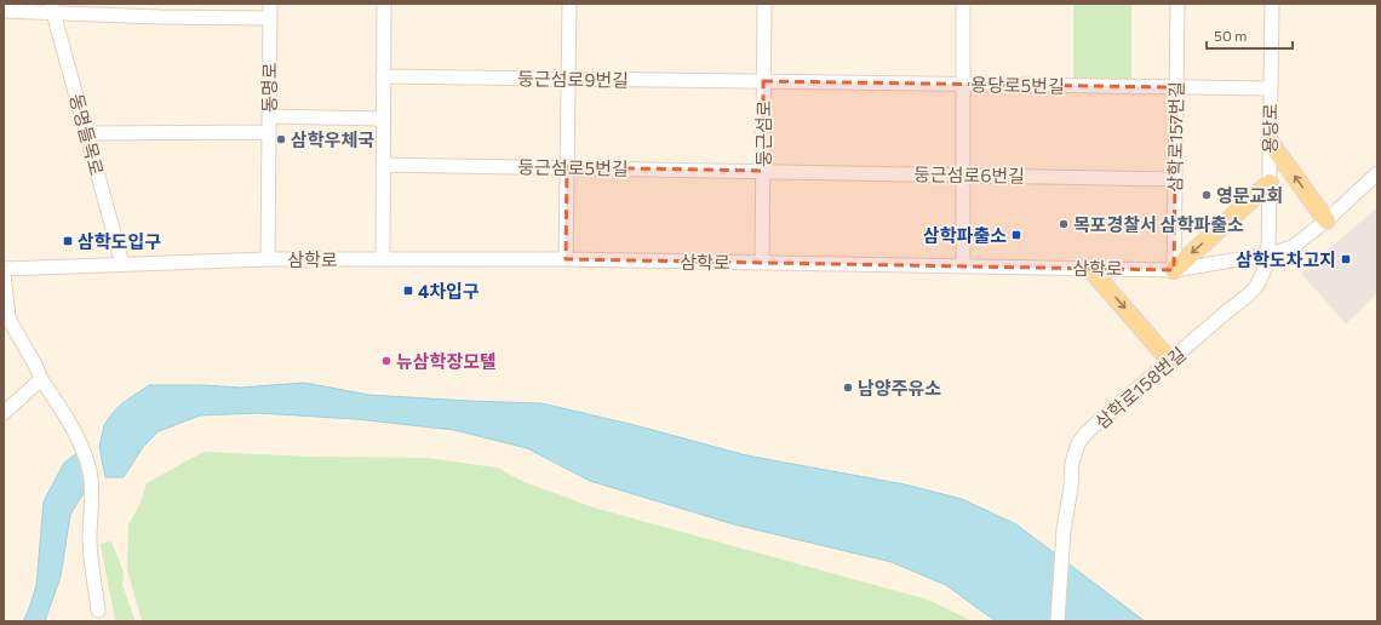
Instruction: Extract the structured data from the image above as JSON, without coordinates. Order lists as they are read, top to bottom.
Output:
{
  "streets": {
    "street": [
      "둥근섬로9번길",
      "용당로5번길",
      "동명로",
      "용당로",
      "둥근섬로",
      "동명들목로",
      "삼학로157번길",
      "둥근섬로5번길",
      "둥근섬로6번길",
      "삼학로",
      "삼학로158번길"
    ]
  },
  "crossings": [
    ["둥근섬로9번길", "용당로5번길"],
    ["둥근섬로9번길", "둥근섬로"],
    ["용당로5번길", "용당로"],
    ["용당로5번길", "둥근섬로"],
    ["용당로5번길", "삼학로157번길"],
    ["동명로", "삼학로"],
    ["용당로", "삼학로"],
    ["용당로", "삼학로158번길"],
    ["둥근섬로", "둥근섬로5번길"],
    ["둥근섬로", "둥근섬로6번길"],
    ["둥근섬로", "삼학로"],
    ["동명들목로", "삼학로"],
    ["삼학로157번길", "둥근섬로6번길"],
    ["삼학로157번길", "삼학로"],
    ["둥근섬로5번길", "둥근섬로6번길"],
    ["삼학로", "삼학로158번길"]
  ],
  "places": {
    "other": [
      "삼학우체국",
      "영문교회",
      "목포경찰서 삼학파출소",
      "뉴삼학장모텔",
      "남양주유소"
    ],
    "transit": [
      "삼학파출소",
      "삼학도입구",
      "삼학도차고지",
      "4차입구"
    ]
  },
  "scale_bar": "50 m"
}
